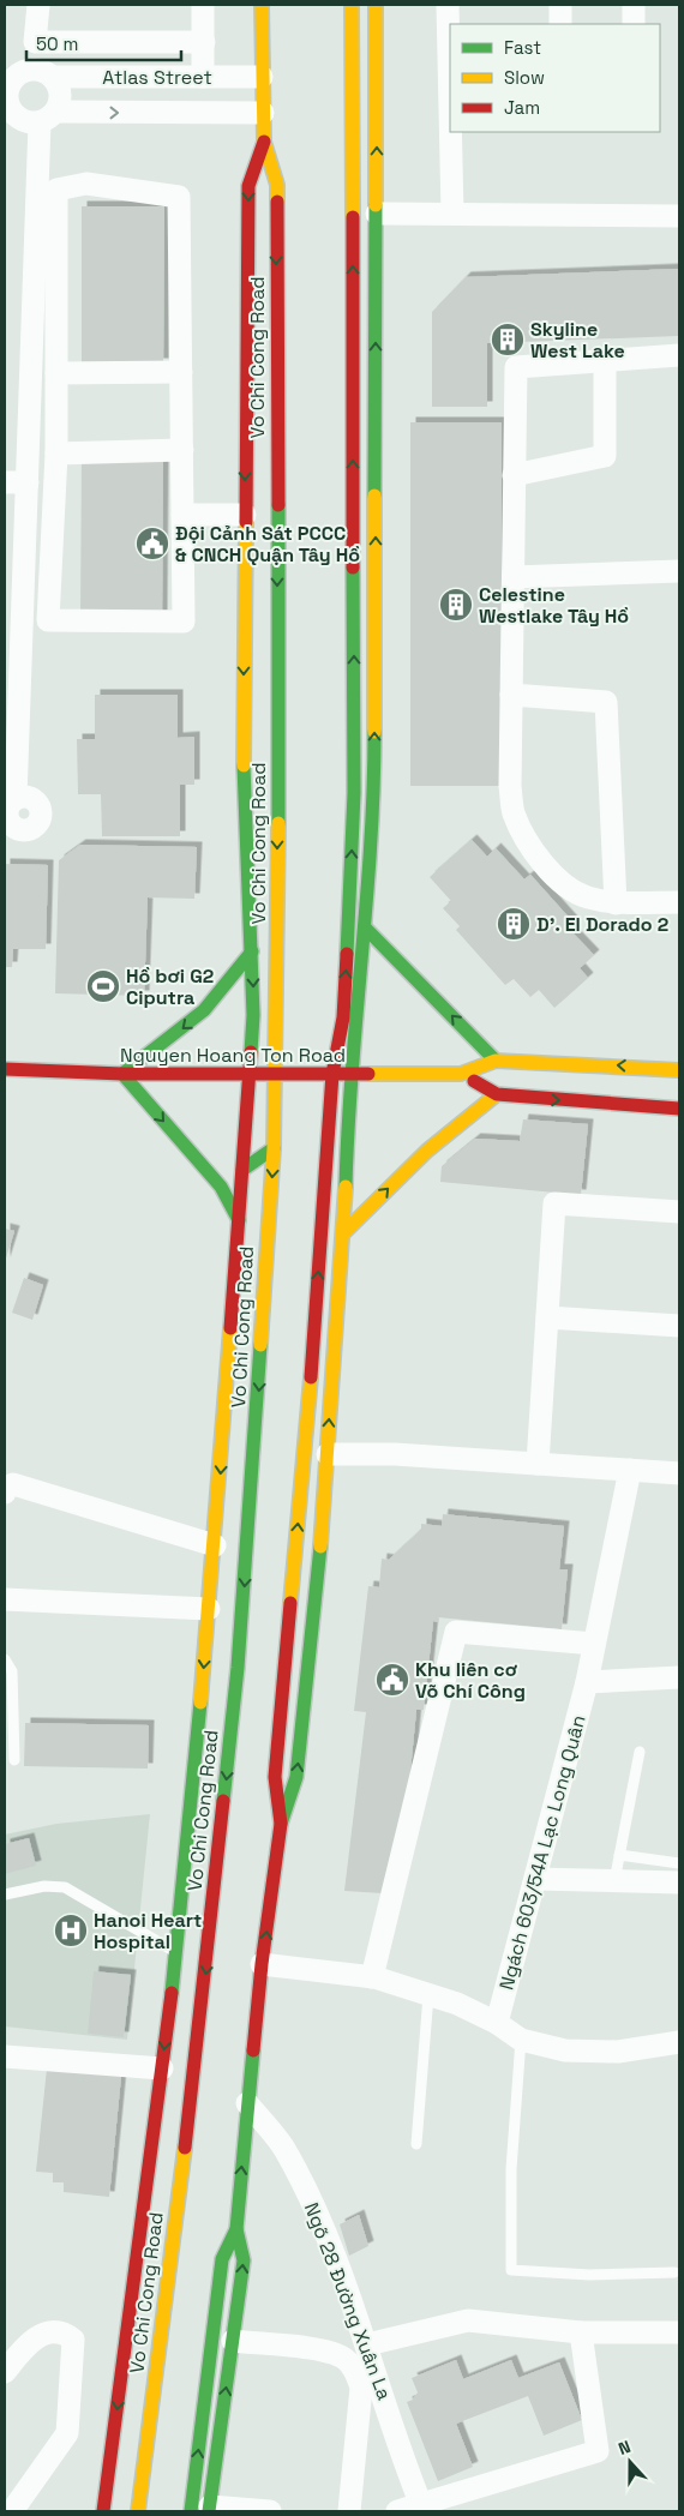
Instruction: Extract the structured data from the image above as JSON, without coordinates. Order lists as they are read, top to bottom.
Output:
{
  "streets": {
    "main road": ["Vo Chi Cong Road", "Nguyen Hoang Ton Road"],
    "street": ["Atlas Street", "Ngách 603/54A Lạc Long Quân", "Ngõ 28 Đường Xuân La"]
  },
  "crossings": [
    ["Atlas Street", "Vo Chi Cong Road"],
    ["Vo Chi Cong Road", "Nguyen Hoang Ton Road"]
  ],
  "places": {
    "building": ["Skyline West Lake", "Celestine Westlake Tây Hồ", "D’. El Dorado 2"],
    "public building": ["Đội Cảnh Sát PCCC & CNCH Quận Tây Hồ", "Khu liên cơ Võ Chí Công"],
    "sports": ["Hồ bơi G2 Ciputra"],
    "hospital": ["Hanoi Heart Hospital"]
  },
  "legend": ["Fast", "Slow", "Jam"],
  "scale_bar": "50 m",
  "north": "top"
}
